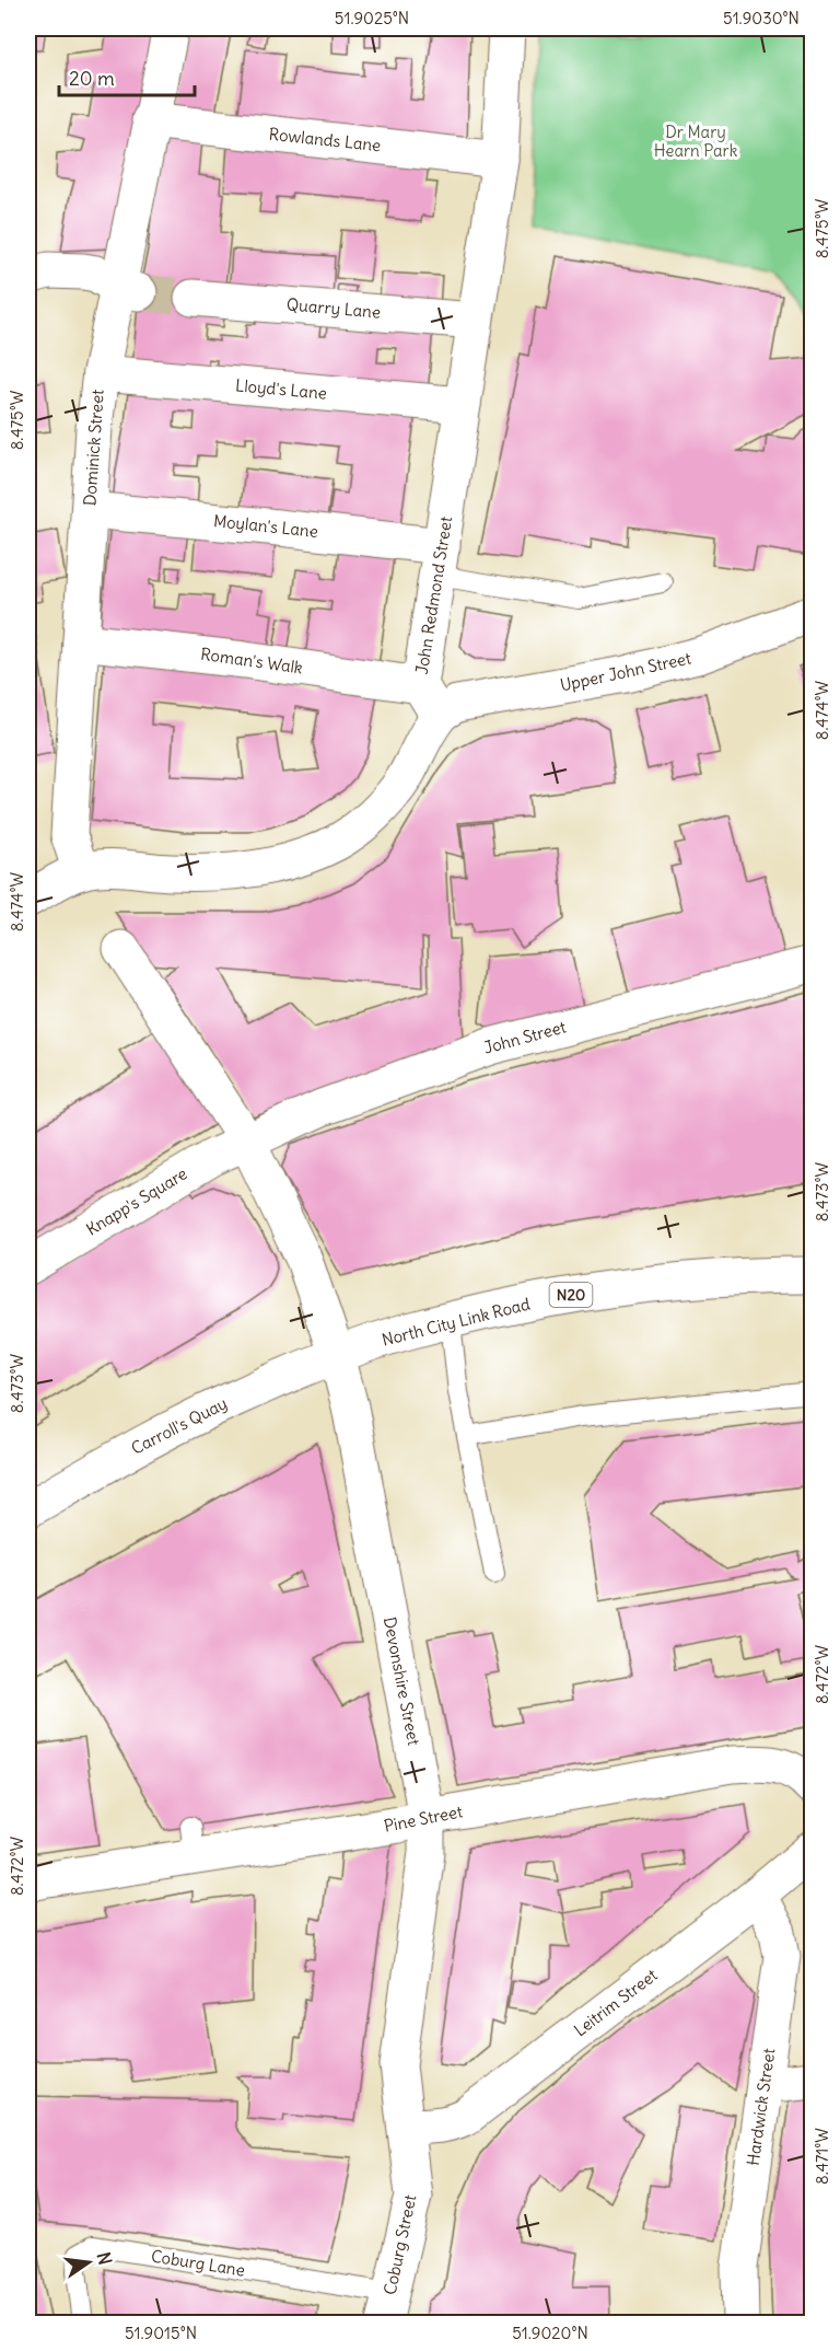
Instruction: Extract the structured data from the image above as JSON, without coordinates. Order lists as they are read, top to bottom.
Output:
{
  "streets": {
    "main road": [
      "Rowlands Lane",
      "Quarry Lane",
      "Lloyd's Lane",
      "Dominick Street",
      "Moylan's Lane",
      "John Redmond Street",
      "Roman's Walk",
      "Upper John Street",
      "John Street",
      "Knapp's Square",
      "N20",
      "North City Link Road",
      "Carroll's Quay",
      "Devonshire Street",
      "Pine Street",
      "Leitrim Street",
      "Hardwick Street",
      "Coburg Street"
    ],
    "lane": ["Coburg Lane"]
  },
  "crossings": [
    ["Rowlands Lane", "Dominick Street"],
    ["Rowlands Lane", "John Redmond Street"],
    ["Quarry Lane", "John Redmond Street"],
    ["Lloyd's Lane", "Dominick Street"],
    ["Lloyd's Lane", "John Redmond Street"],
    ["Dominick Street", "Moylan's Lane"],
    ["Dominick Street", "Roman's Walk"],
    ["Moylan's Lane", "John Redmond Street"],
    ["John Redmond Street", "Roman's Walk"],
    ["John Redmond Street", "Upper John Street"],
    ["John Street", "Knapp's Square"],
    ["John Street", "Devonshire Street"],
    ["Knapp's Square", "Devonshire Street"],
    ["North City Link Road", "Carroll's Quay"],
    ["North City Link Road", "Devonshire Street"],
    ["Carroll's Quay", "Devonshire Street"],
    ["Devonshire Street", "Pine Street"],
    ["Devonshire Street", "Leitrim Street"],
    ["Devonshire Street", "Coburg Street"],
    ["Leitrim Street", "Hardwick Street"],
    ["Leitrim Street", "Coburg Street"],
    ["Coburg Street", "Coburg Lane"]
  ],
  "parks": ["Dr Mary Hearn Park"],
  "scale_bar": "20 m",
  "north": "right",
  "coordinates": [
    "51.9025°N",
    "51.9030°N",
    "8.475°W",
    "8.474°W",
    "8.473°W",
    "8.472°W",
    "8.471°W",
    "51.9015°N",
    "51.9020°N"
  ]
}
